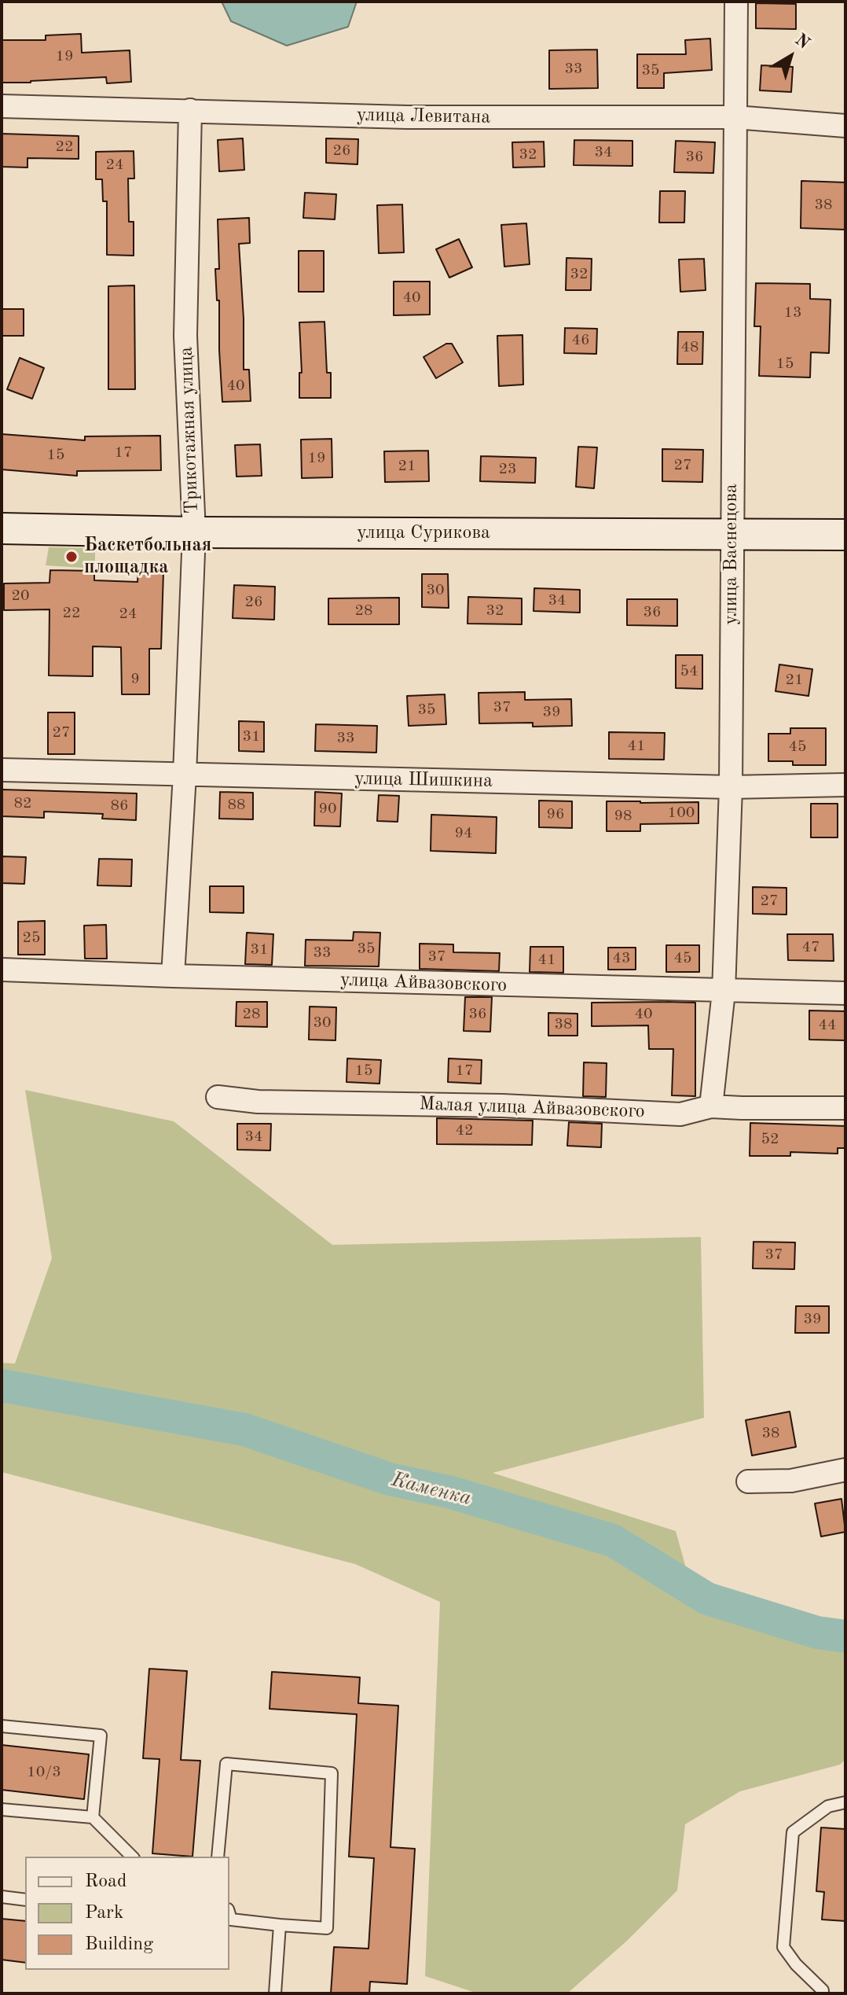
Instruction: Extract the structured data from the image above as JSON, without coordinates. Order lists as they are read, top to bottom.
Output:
{
  "streets": {
    "street": [
      "улица Левитана",
      "Трикотажная улица",
      "улица Сурикова",
      "улица Васнецова",
      "улица Шишкина",
      "улица Айвазовского",
      "Малая улица Айвазовского"
    ]
  },
  "crossings": [
    ["улица Левитана", "Трикотажная улица"],
    ["улица Левитана", "улица Васнецова"],
    ["Трикотажная улица", "улица Сурикова"],
    ["Трикотажная улица", "улица Шишкина"],
    ["Трикотажная улица", "улица Айвазовского"],
    ["улица Сурикова", "улица Васнецова"],
    ["улица Васнецова", "улица Шишкина"],
    ["улица Васнецова", "улица Айвазовского"],
    ["улица Васнецова", "Малая улица Айвазовского"]
  ],
  "water": ["Каменка"],
  "places": ["Баскетбольная площадка"],
  "house_numbers": [
    "19",
    "33",
    "35",
    "22",
    "26",
    "34",
    "32",
    "36",
    "24",
    "38",
    "32",
    "40",
    "13",
    "46",
    "48",
    "15",
    "40",
    "17",
    "15",
    "19",
    "27",
    "21",
    "23",
    "30",
    "20",
    "34",
    "26",
    "28",
    "32",
    "36",
    "22",
    "24",
    "54",
    "9",
    "21",
    "37",
    "35",
    "39",
    "27",
    "31",
    "33",
    "41",
    "45",
    "82",
    "88",
    "86",
    "90",
    "100",
    "96",
    "98",
    "94",
    "27",
    "25",
    "47",
    "35",
    "31",
    "33",
    "37",
    "43",
    "45",
    "41",
    "28",
    "36",
    "40",
    "30",
    "38",
    "44",
    "15",
    "17",
    "42",
    "34",
    "52",
    "37",
    "39",
    "38",
    "10/3"
  ],
  "legend": ["Road", "Park", "Building"],
  "north": "top right"
}
